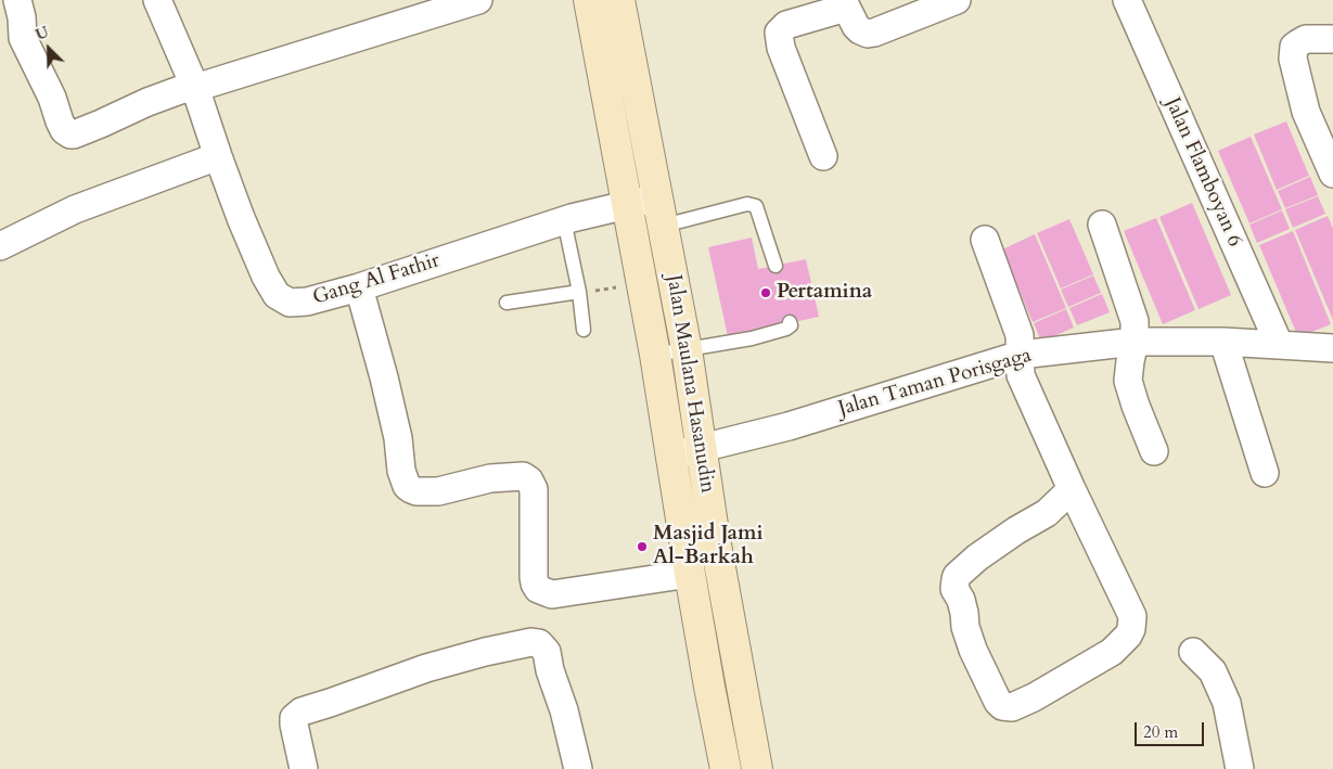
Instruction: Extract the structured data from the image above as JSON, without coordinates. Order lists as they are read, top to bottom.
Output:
{
  "streets": {
    "street": [
      "Jalan Flamboyan 6",
      "Gang Al Fathir",
      "Jalan Taman Porisgaga",
      "Jalan Maulana Hasanudin"
    ]
  },
  "crossings": [
    ["Jalan Flamboyan 6", "Jalan Taman Porisgaga"],
    ["Gang Al Fathir", "Jalan Maulana Hasanudin"],
    ["Jalan Taman Porisgaga", "Jalan Maulana Hasanudin"]
  ],
  "places": ["Pertamina", "Masjid Jami Al-Barkah"],
  "scale_bar": "20 m",
  "north": "top left"
}
